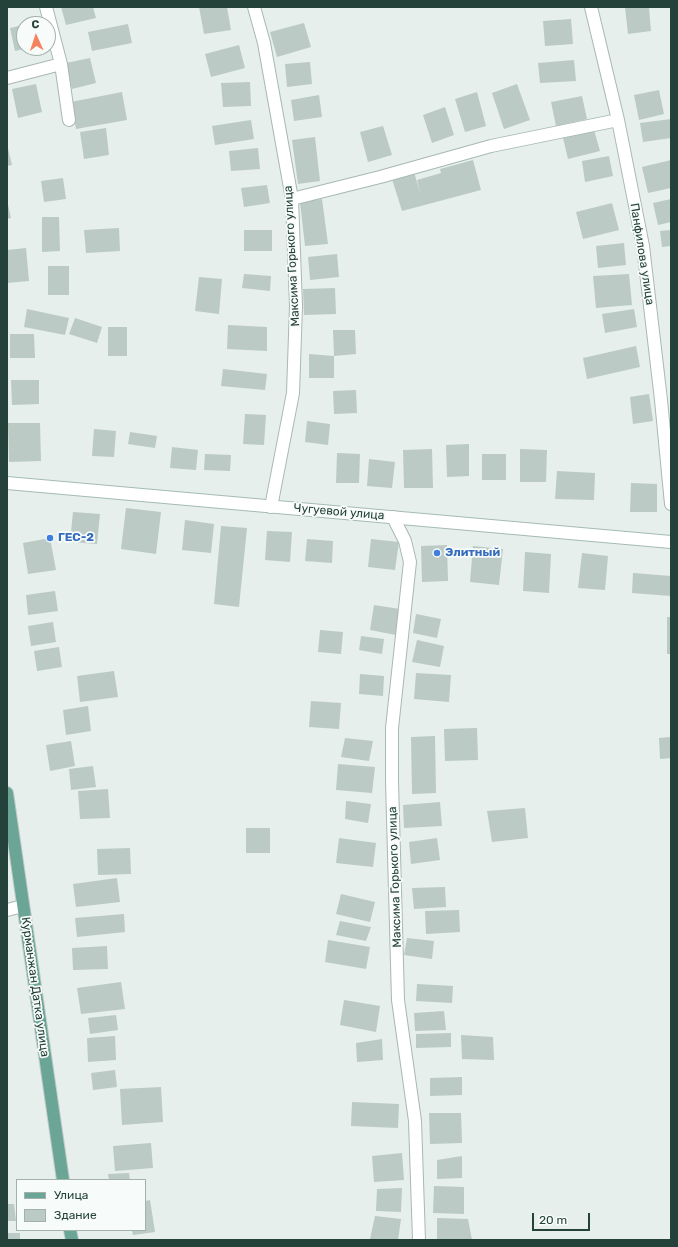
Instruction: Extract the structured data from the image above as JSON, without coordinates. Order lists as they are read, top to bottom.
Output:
{
  "streets": {
    "main road": ["Курманжан Датка улица"],
    "street": ["Панфилова улица", "Максима Горького улица", "Чугуевой улица"]
  },
  "crossings": [
    ["Максима Горького улица", "Чугуевой улица"]
  ],
  "places": ["ГЕС-2", "Элитный"],
  "legend": ["Улица", "Здание"],
  "scale_bar": "20 m",
  "north": "top"
}
